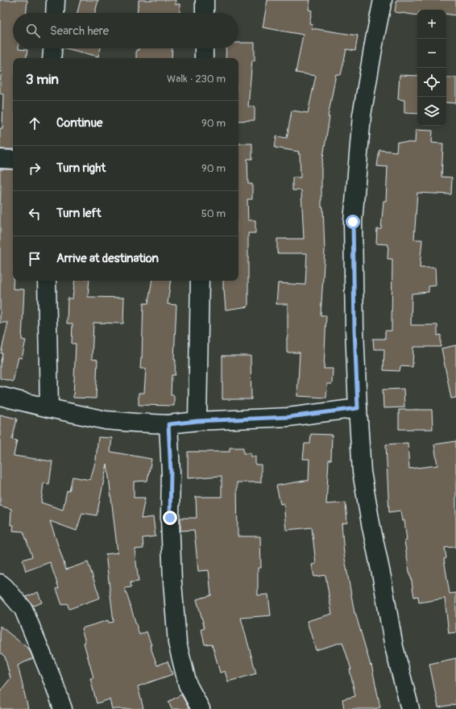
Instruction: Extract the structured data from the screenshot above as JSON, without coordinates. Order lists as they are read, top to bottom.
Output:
{
  "page": {
    "map_buttons": ["+", "−"],
    "search": "Search here",
    "heading": ["3 min", "Walk · 230 m"],
    "list": [
      ["Continue", "90 m"],
      ["Turn right", "90 m"],
      ["Turn left", "50 m"],
      "Arrive at destination"
    ]
  }
}
